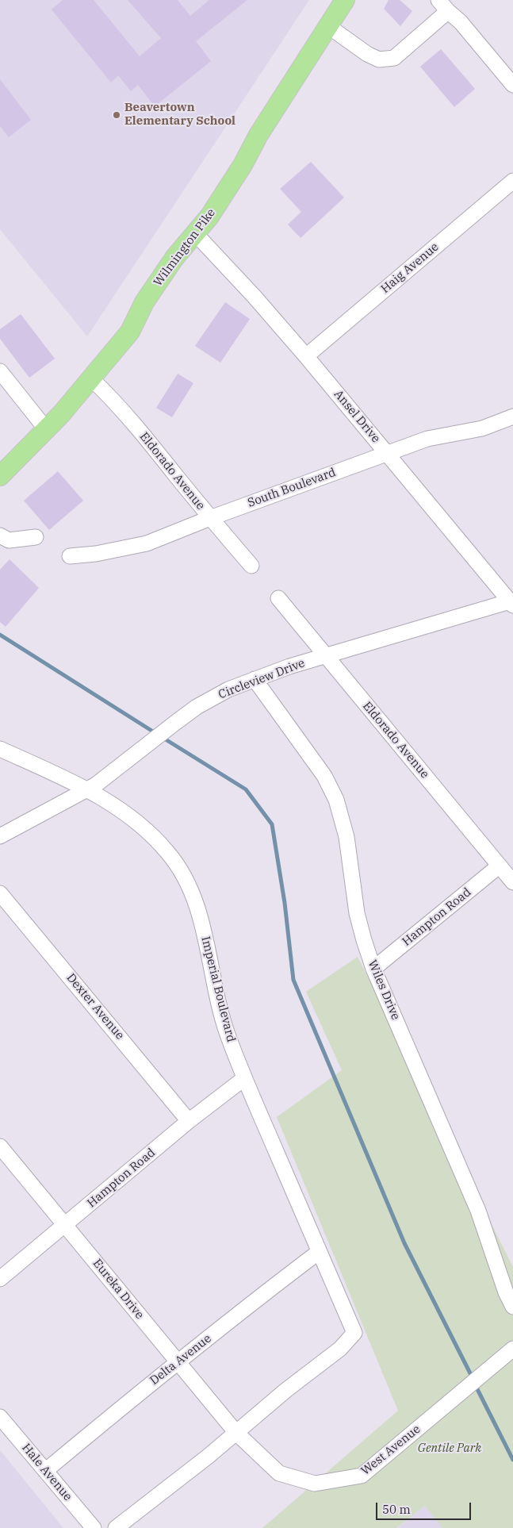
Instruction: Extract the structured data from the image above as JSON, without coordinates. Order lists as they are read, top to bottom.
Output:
{
  "streets": {
    "main road": ["Wilmington Pike"],
    "street": [
      "Haig Avenue",
      "Ansel Drive",
      "Eldorado Avenue",
      "South Boulevard",
      "Circleview Drive",
      "Hampton Road",
      "Imperial Boulevard",
      "Wiles Drive",
      "Dexter Avenue",
      "Eureka Drive",
      "Delta Avenue",
      "West Avenue",
      "Hale Avenue"
    ]
  },
  "crossings": [
    ["Wilmington Pike", "Ansel Drive"],
    ["Wilmington Pike", "Eldorado Avenue"],
    ["Haig Avenue", "Ansel Drive"],
    ["Ansel Drive", "South Boulevard"],
    ["Ansel Drive", "Circleview Drive"],
    ["Eldorado Avenue", "South Boulevard"],
    ["Eldorado Avenue", "Circleview Drive"],
    ["Eldorado Avenue", "Hampton Road"],
    ["Circleview Drive", "Imperial Boulevard"],
    ["Circleview Drive", "Wiles Drive"],
    ["Hampton Road", "Imperial Boulevard"],
    ["Hampton Road", "Wiles Drive"],
    ["Hampton Road", "Dexter Avenue"],
    ["Hampton Road", "Eureka Drive"],
    ["Imperial Boulevard", "Eureka Drive"],
    ["Imperial Boulevard", "Delta Avenue"],
    ["Imperial Boulevard", "West Avenue"],
    ["Eureka Drive", "Delta Avenue"],
    ["Eureka Drive", "West Avenue"],
    ["Delta Avenue", "Hale Avenue"]
  ],
  "parks": ["Gentile Park"],
  "places": ["Beavertown Elementary School"],
  "scale_bar": "50 m"
}
